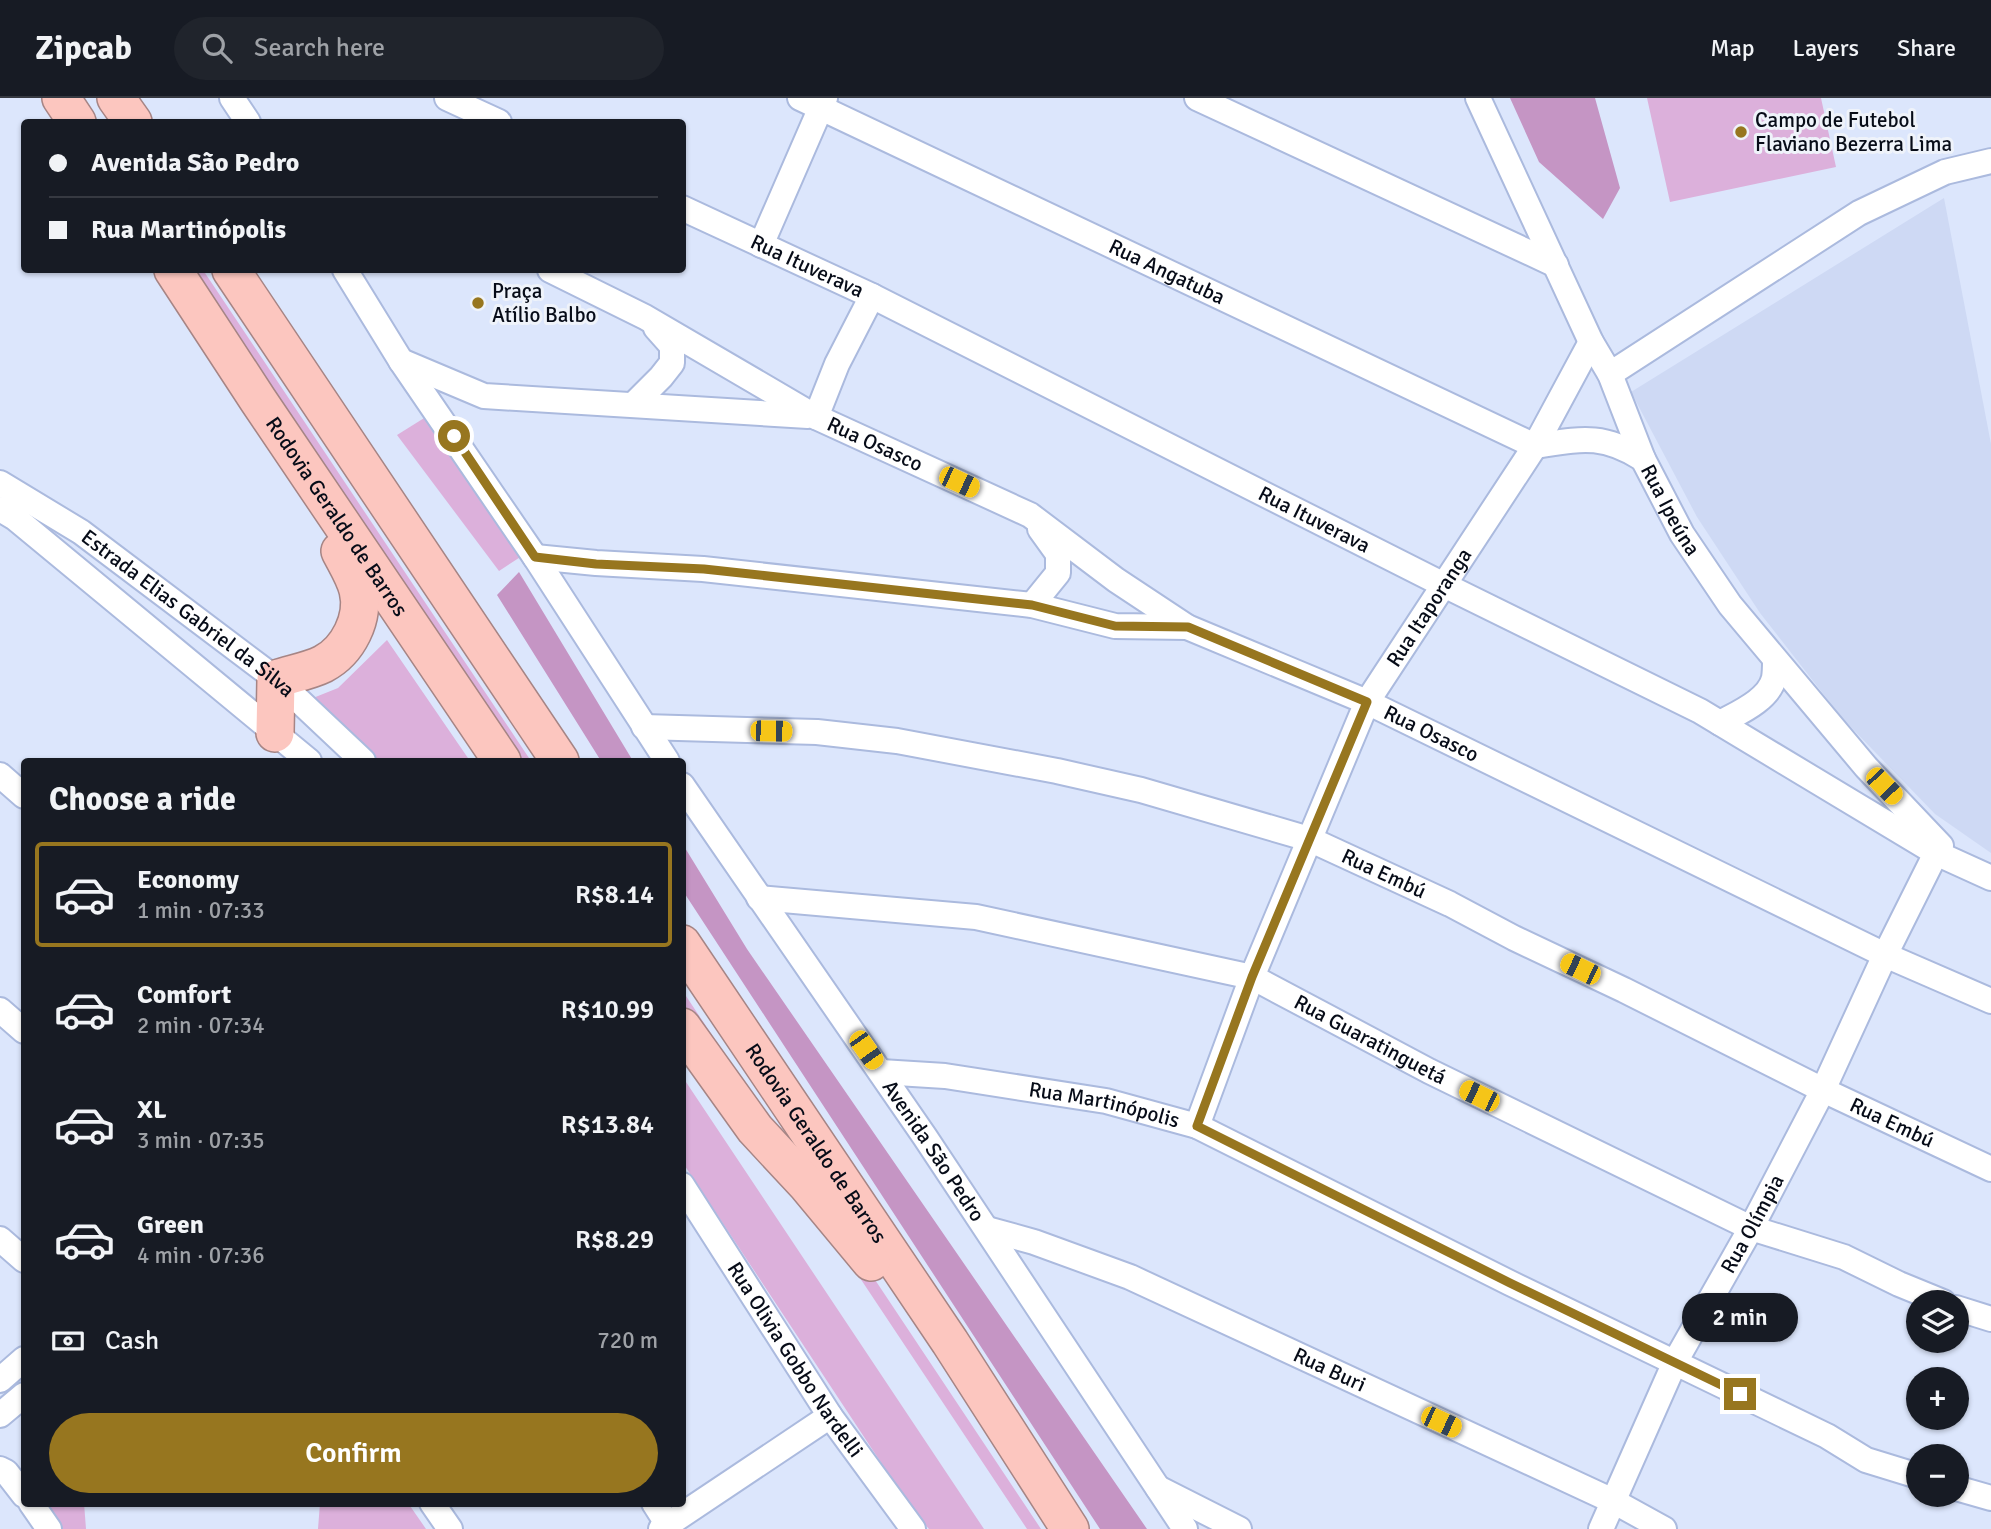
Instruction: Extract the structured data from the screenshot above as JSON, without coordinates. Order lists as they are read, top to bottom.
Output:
{
  "streets": {
    "highway": ["Rodovia Geraldo de Barros"],
    "street": [
      "Rua Ituverava",
      "Rua Angatuba",
      "Rua Osasco",
      "Rua Ipeúna",
      "Rua Itaporanga",
      "Estrada Elias Gabriel da Silva",
      "Rua Embú",
      "Rua Guaratinguetá",
      "Rua Martinópolis",
      "Avenida São Pedro",
      "Rua Olímpia",
      "Rua Olivia Gobbo Nardelli",
      "Rua Buri"
    ]
  },
  "crossings": [
    ["Rua Ituverava", "Rua Ipeúna"],
    ["Rua Ituverava", "Rua Itaporanga"],
    ["Rua Ituverava", "Rua Olímpia"],
    ["Rua Angatuba", "Rua Itaporanga"],
    ["Rua Osasco", "Rua Itaporanga"],
    ["Rua Osasco", "Rua Olímpia"],
    ["Rua Ipeúna", "Rua Itaporanga"],
    ["Rua Ipeúna", "Rua Olímpia"],
    ["Rua Itaporanga", "Rua Embú"],
    ["Rua Itaporanga", "Rua Guaratinguetá"],
    ["Rua Itaporanga", "Rua Martinópolis"],
    ["Rua Embú", "Rua Olímpia"],
    ["Rua Guaratinguetá", "Avenida São Pedro"],
    ["Rua Guaratinguetá", "Rua Olímpia"],
    ["Rua Martinópolis", "Avenida São Pedro"],
    ["Rua Martinópolis", "Rua Olímpia"],
    ["Avenida São Pedro", "Rua Buri"],
    ["Rua Olímpia", "Rua Buri"]
  ],
  "places": ["Campo de Futebol Flaviano Bezerra Lima", "Praça Atílio Balbo"],
  "page": {
    "header": "Zipcab",
    "search": "Search here",
    "nav": ["Map", "Layers", "Share"],
    "banner": ["Avenida São Pedro", "Rua Martinópolis"],
    "heading": "Choose a ride",
    "list": [
      {
        "name": "Economy",
        "note": "1 min · 07:33",
        "value": "R$8.14"
      },
      {
        "name": "Comfort",
        "note": "2 min · 07:34",
        "value": "R$10.99"
      },
      {
        "name": "XL",
        "note": "3 min · 07:35",
        "value": "R$13.84"
      },
      {
        "name": "Green",
        "note": "4 min · 07:36",
        "value": "R$8.29"
      }
    ],
    "map_buttons": ["+", "−"],
    "bubble": "2 min",
    "pay": ["Cash", "720 m"],
    "buttons": "Confirm"
  }
}
